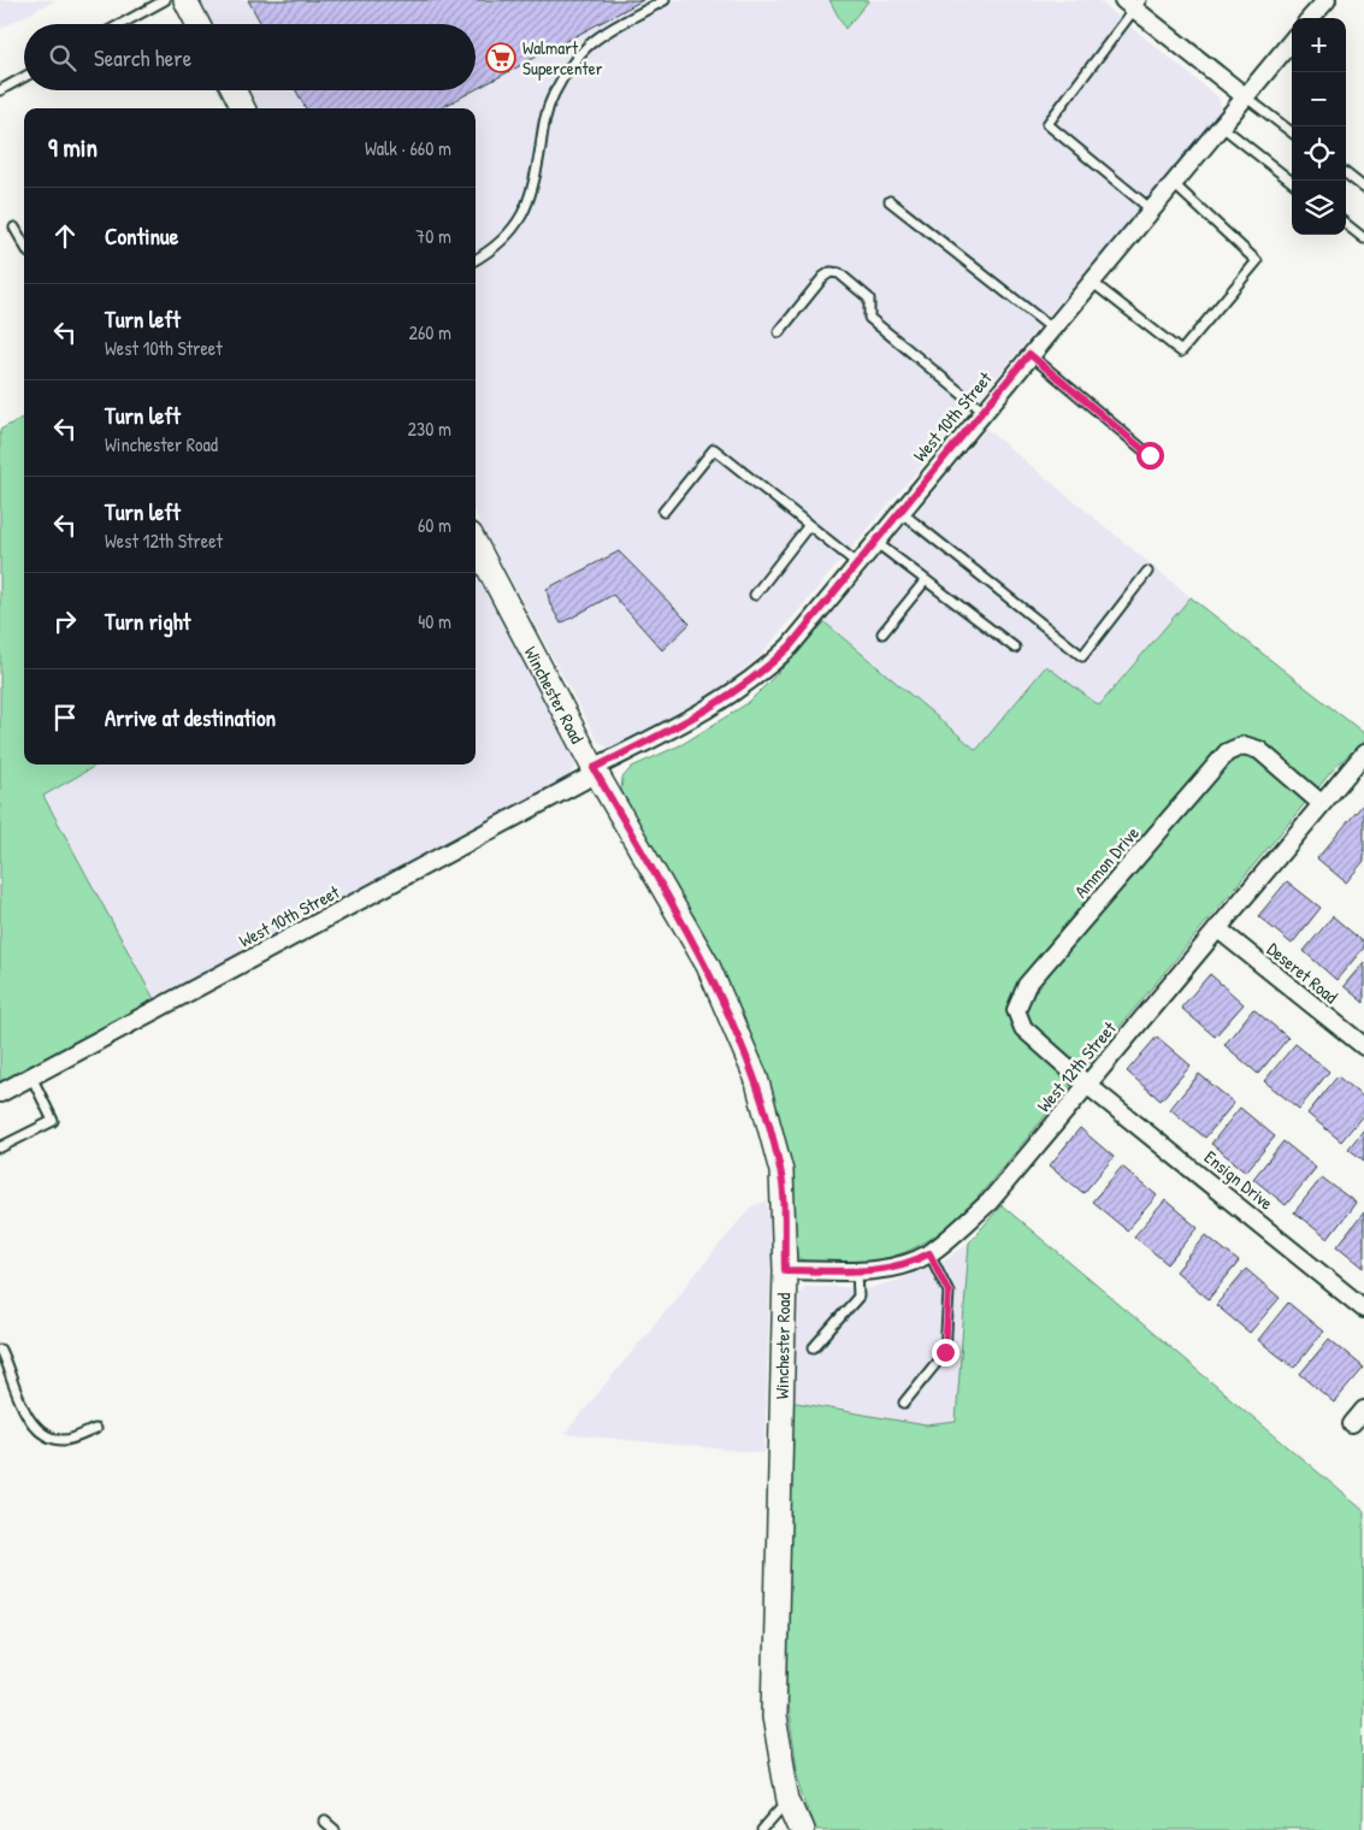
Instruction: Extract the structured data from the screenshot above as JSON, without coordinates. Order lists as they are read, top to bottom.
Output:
{
  "streets": {
    "street": [
      "West 10th Street",
      "Winchester Road",
      "Ammon Drive",
      "Deseret Road",
      "West 12th Street",
      "Ensign Drive"
    ]
  },
  "crossings": [
    ["West 10th Street", "Winchester Road"],
    ["Winchester Road", "West 12th Street"],
    ["Ammon Drive", "West 12th Street"],
    ["Ammon Drive", "Ensign Drive"],
    ["Deseret Road", "West 12th Street"],
    ["West 12th Street", "Ensign Drive"]
  ],
  "places": {
    "supermarket": ["Walmart Supercenter"]
  },
  "page": {
    "map_buttons": ["+", "−"],
    "search": "Search here",
    "heading": ["9 min", "Walk · 660 m"],
    "list": [
      ["Continue", "70 m"],
      ["Turn left", "West 10th Street", "260 m"],
      ["Turn left", "Winchester Road", "230 m"],
      ["Turn left", "West 12th Street", "60 m"],
      ["Turn right", "40 m"],
      "Arrive at destination"
    ]
  }
}
